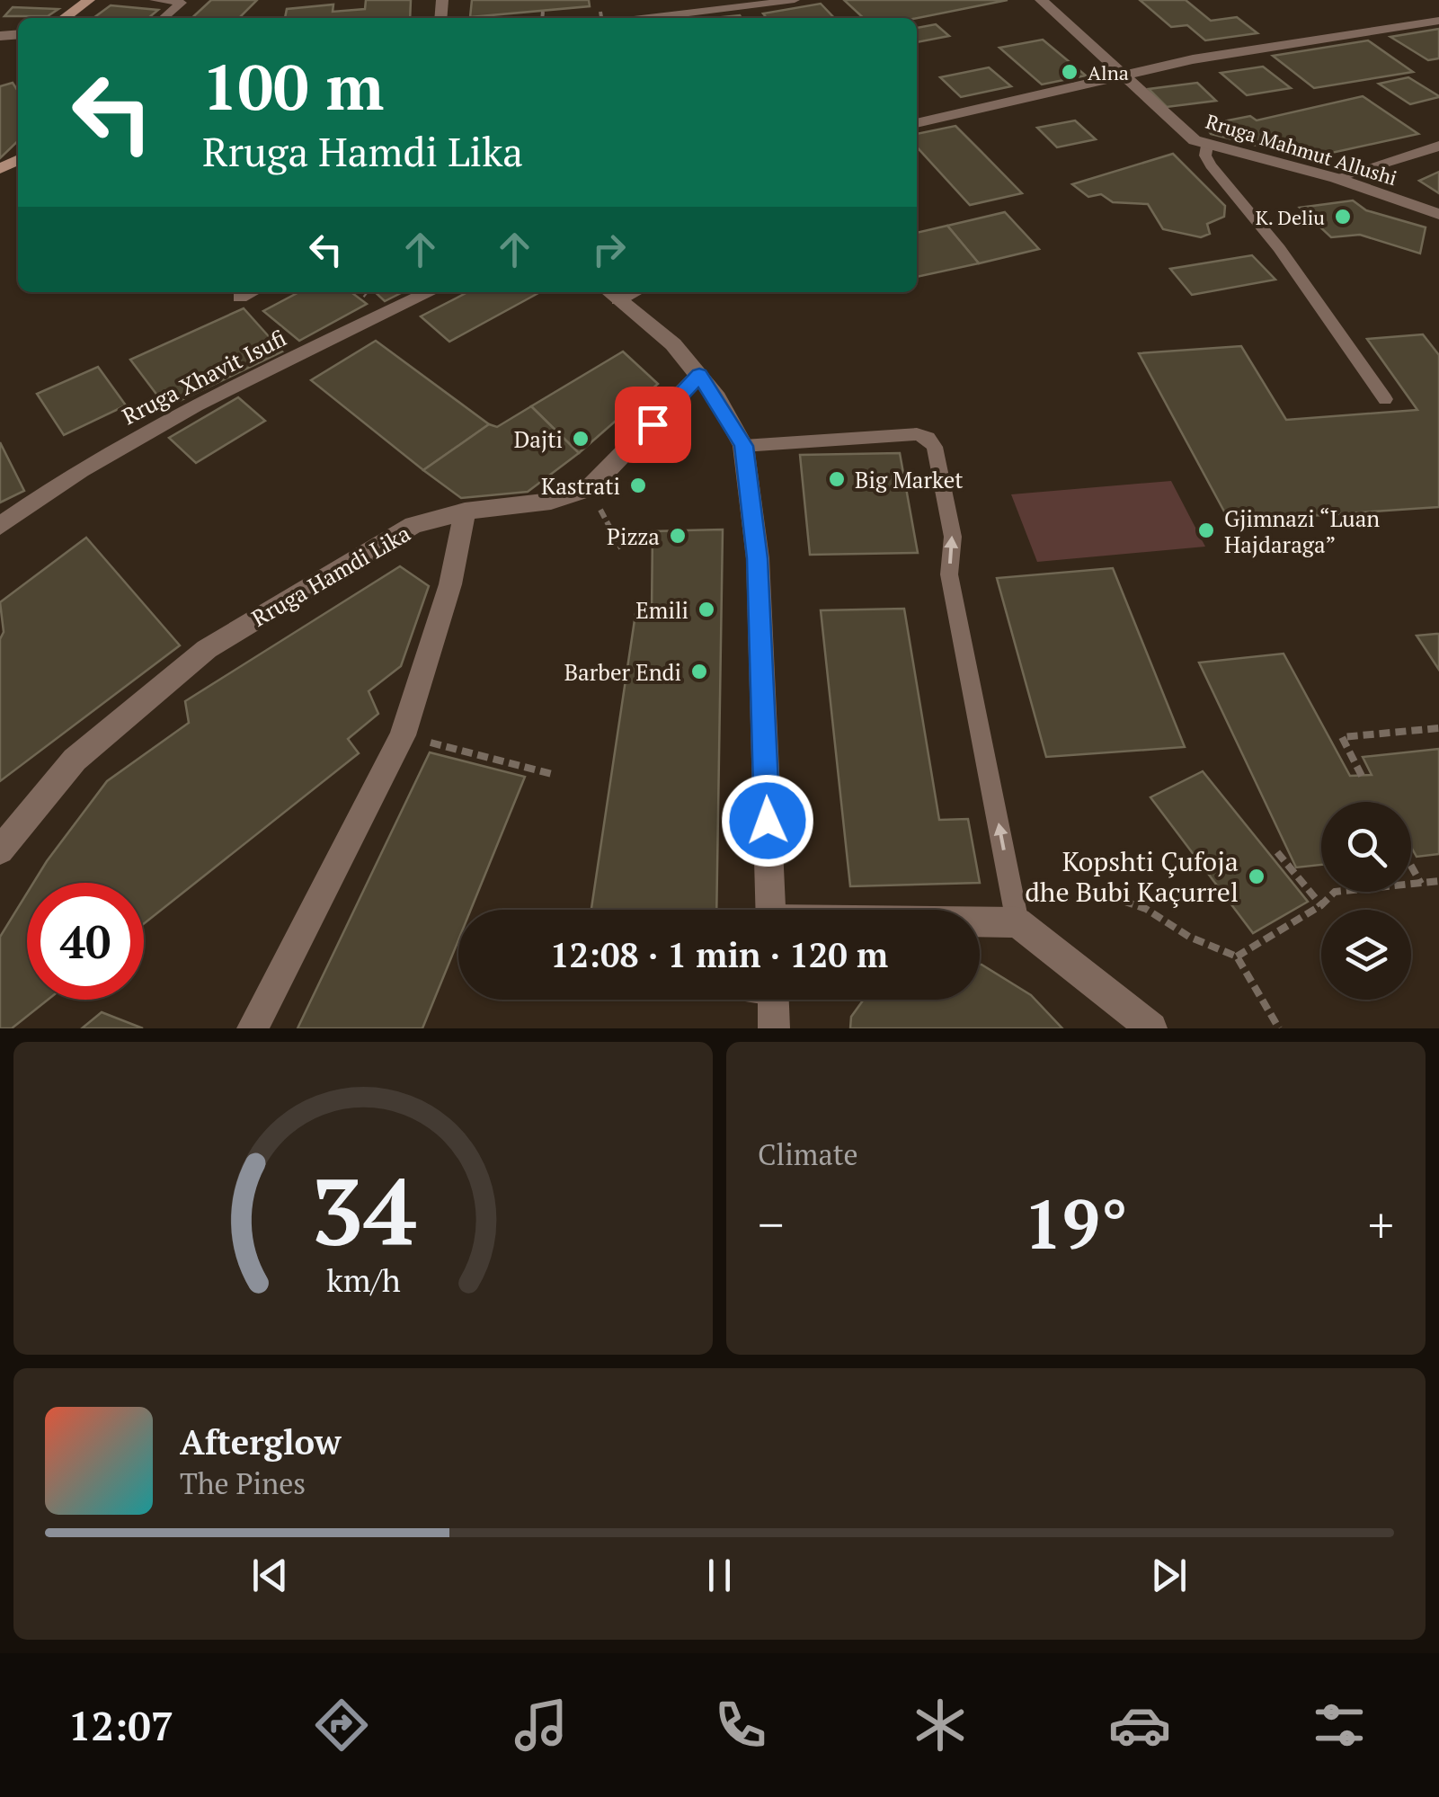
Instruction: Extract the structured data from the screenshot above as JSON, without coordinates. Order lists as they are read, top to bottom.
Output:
{
  "streets": {
    "street": ["Rruga Mahmut Allushi", "Rruga Xhavit Isufi", "Rruga Hamdi Lika"]
  },
  "places": [
    "Alna",
    "K. Deliu",
    "Dajti",
    "Big Market",
    "Kastrati",
    "Gjimnazi “Luan Hajdaraga”",
    "Pizza",
    "Emili",
    "Barber Endi",
    "Kopshti Çufoja dhe Bubi Kaçurrel"
  ],
  "page": {
    "turn": ["100 m", "Rruga Hamdi Lika"],
    "limit": "40",
    "trip": "12:08 · 1 min · 120 m",
    "tile": "Climate",
    "heat": ["−", "19°", "+"],
    "song": ["Afterglow", "The Pines"],
    "tabs": "12:07",
    "gauge": ["34", "km/h"]
  }
}
